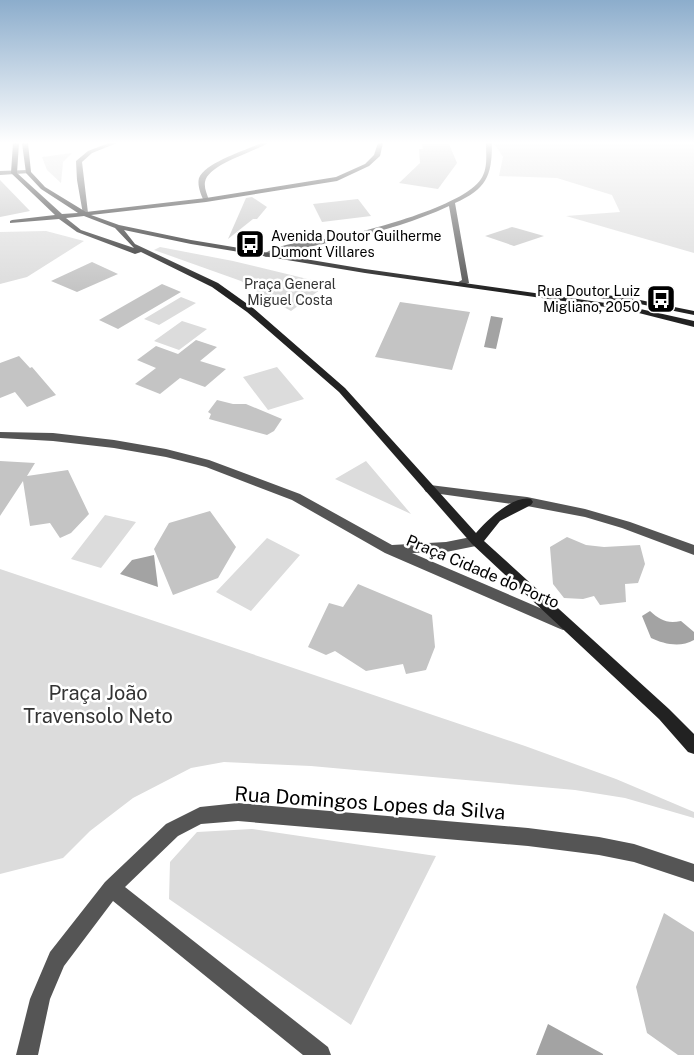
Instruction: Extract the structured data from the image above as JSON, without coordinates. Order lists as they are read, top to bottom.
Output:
{
  "streets": {
    "street": ["Praça Cidade do Porto", "Rua Domingos Lopes da Silva"]
  },
  "parks": ["Praça General Miguel Costa", "Praça João Travensolo Neto"],
  "places": {
    "bus stop": ["Avenida Doutor Guilherme Dumont Villares", "Rua Doutor Luiz Migliano, 2050"]
  }
}
